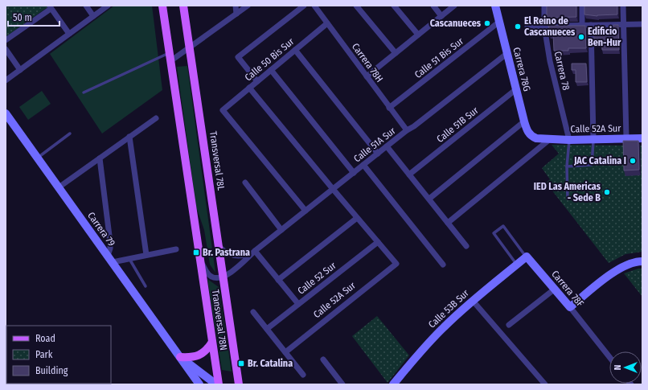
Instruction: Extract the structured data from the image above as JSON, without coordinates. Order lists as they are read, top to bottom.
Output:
{
  "streets": {
    "main road": ["Transversal 78L", "Transversal 78N"],
    "street": [
      "Calle 51 Bis Sur",
      "Calle 50 Bis Sur",
      "Carrera 78H",
      "Carrera 78G",
      "Carrera 78",
      "Calle 51B Sur",
      "Calle 52A Sur",
      "Calle 51A Sur",
      "Carrera 79",
      "Calle 52 Sur",
      "Carrera 78F",
      "Calle 53B Sur"
    ]
  },
  "crossings": [
    ["Calle 51 Bis Sur", "Carrera 78H"],
    ["Calle 51 Bis Sur", "Carrera 78G"],
    ["Calle 50 Bis Sur", "Carrera 78H"],
    ["Calle 50 Bis Sur", "Calle 51A Sur"],
    ["Carrera 78H", "Calle 51A Sur"],
    ["Carrera 78G", "Calle 51B Sur"],
    ["Carrera 78G", "Calle 52A Sur"],
    ["Carrera 78G", "Calle 51A Sur"],
    ["Carrera 78", "Calle 52A Sur"],
    ["Calle 52A Sur", "Calle 52 Sur"],
    ["Calle 51A Sur", "Transversal 78L"],
    ["Calle 51A Sur", "Transversal 78N"],
    ["Transversal 78L", "Transversal 78N"],
    ["Carrera 79", "Transversal 78N"],
    ["Carrera 78F", "Calle 53B Sur"]
  ],
  "places": {
    "other": [
      "Cascanueces",
      "El Reino de Cascanueces",
      "Edificio Ben-Hur",
      "JAC Catalina I",
      "IED Las Americas - Sede B"
    ],
    "transit": ["Br. Pastrana", "Br. Catalina"]
  },
  "legend": ["Road", "Park", "Building"],
  "scale_bar": "50 m",
  "north": "left"
}
